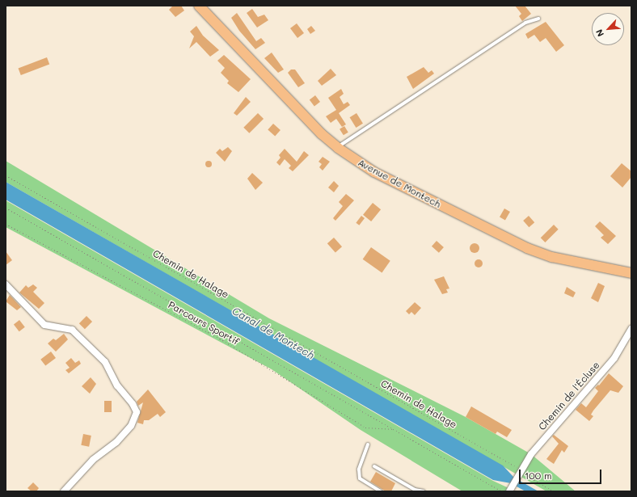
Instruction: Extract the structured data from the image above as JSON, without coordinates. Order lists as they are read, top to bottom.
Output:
{
  "streets": {
    "main road": ["Avenue de Montech"],
    "street": ["Chemin de l'Écluse"],
    "path": ["Chemin de Halage", "Parcours Sportif"]
  },
  "crossings": [
    ["Chemin de Halage", "Chemin de l'Écluse"]
  ],
  "water": ["Canal de Montech"],
  "scale_bar": "100 m",
  "north": "bottom left"
}
